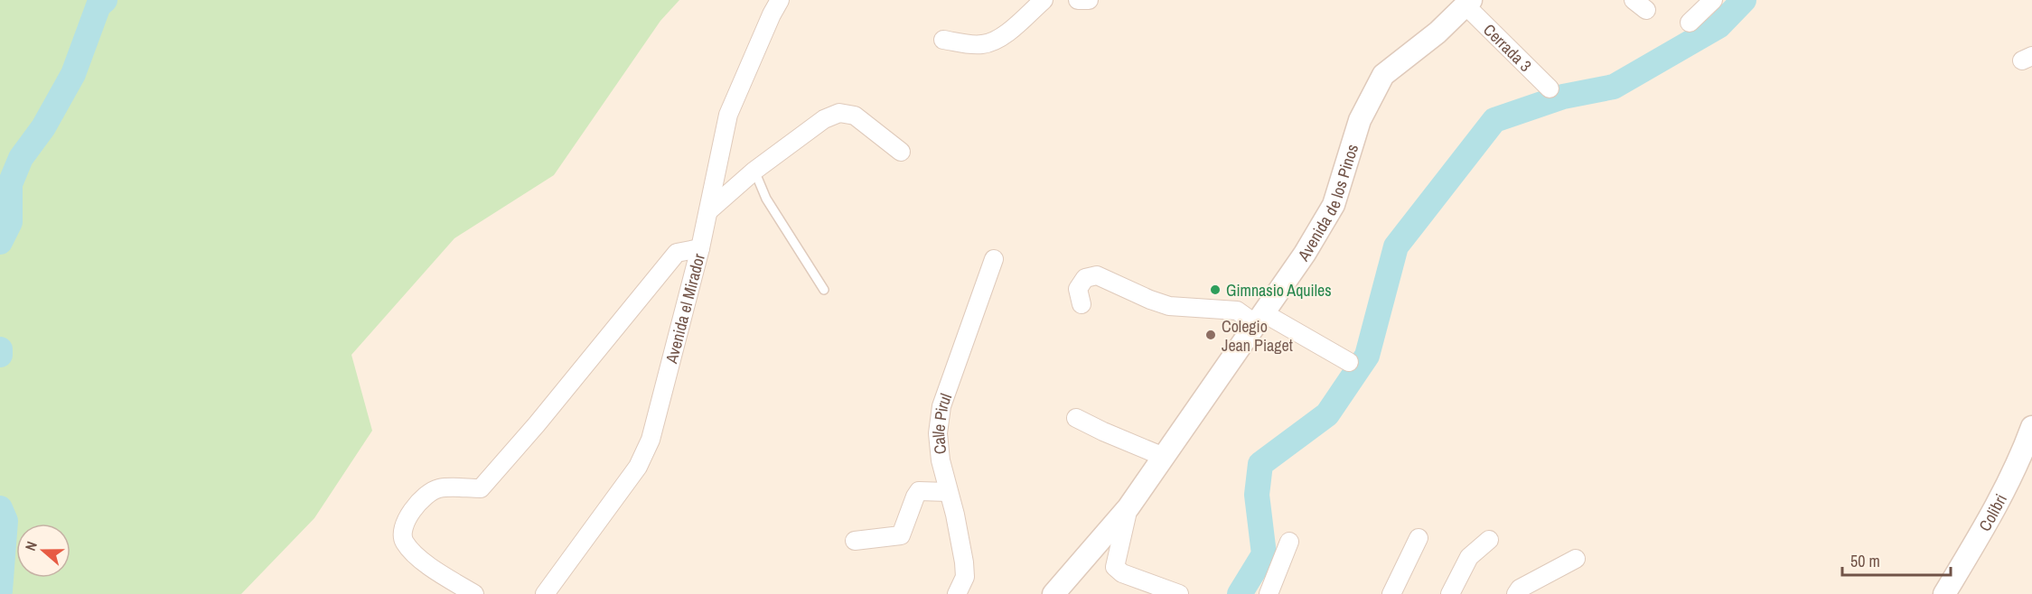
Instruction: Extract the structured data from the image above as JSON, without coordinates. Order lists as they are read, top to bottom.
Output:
{
  "streets": {
    "street": [
      "Cerrada 3",
      "Avenida de los Pinos",
      "Avenida el Mirador",
      "Calle Pirul",
      "Colibri"
    ]
  },
  "crossings": [
    ["Cerrada 3", "Avenida de los Pinos"]
  ],
  "places": ["Gimnasio Aquiles", "Colegio Jean Piaget"],
  "scale_bar": "50 m",
  "north": "left"
}
